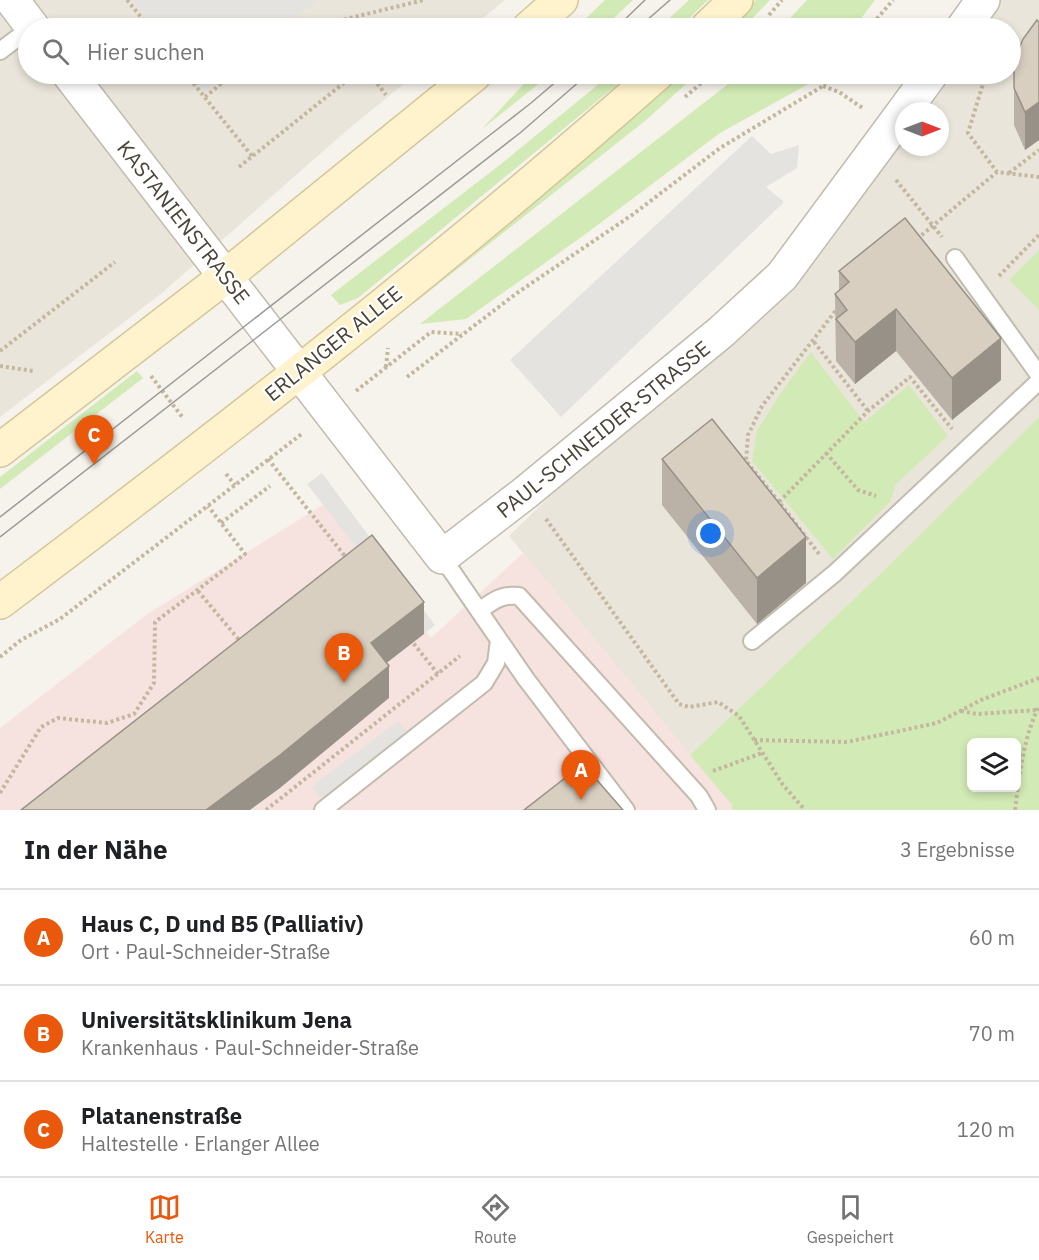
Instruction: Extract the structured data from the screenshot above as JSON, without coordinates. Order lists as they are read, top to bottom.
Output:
{
  "streets": {
    "main road": ["ERLANGER ALLEE"],
    "street": ["KASTANIENSTRASSE", "PAUL-SCHNEIDER-STRASSE"]
  },
  "crossings": [
    ["KASTANIENSTRASSE", "ERLANGER ALLEE"]
  ],
  "north": "right",
  "page": {
    "search": "Hier suchen",
    "pins": ["C", "B", "A"],
    "heading": ["In der Nähe", "3 Ergebnisse"],
    "list": [
      {
        "mark": "A",
        "name": "Haus C, D und B5 (Palliativ)",
        "note": "Ort · Paul-Schneider-Straße",
        "value": "60 m"
      },
      {
        "mark": "B",
        "name": "Universitätsklinikum Jena",
        "note": "Krankenhaus · Paul-Schneider-Straße",
        "value": "70 m"
      },
      {
        "mark": "C",
        "name": "Platanenstraße",
        "note": "Haltestelle · Erlanger Allee",
        "value": "120 m"
      }
    ],
    "nav": ["Karte", "Route", "Gespeichert"]
  }
}
